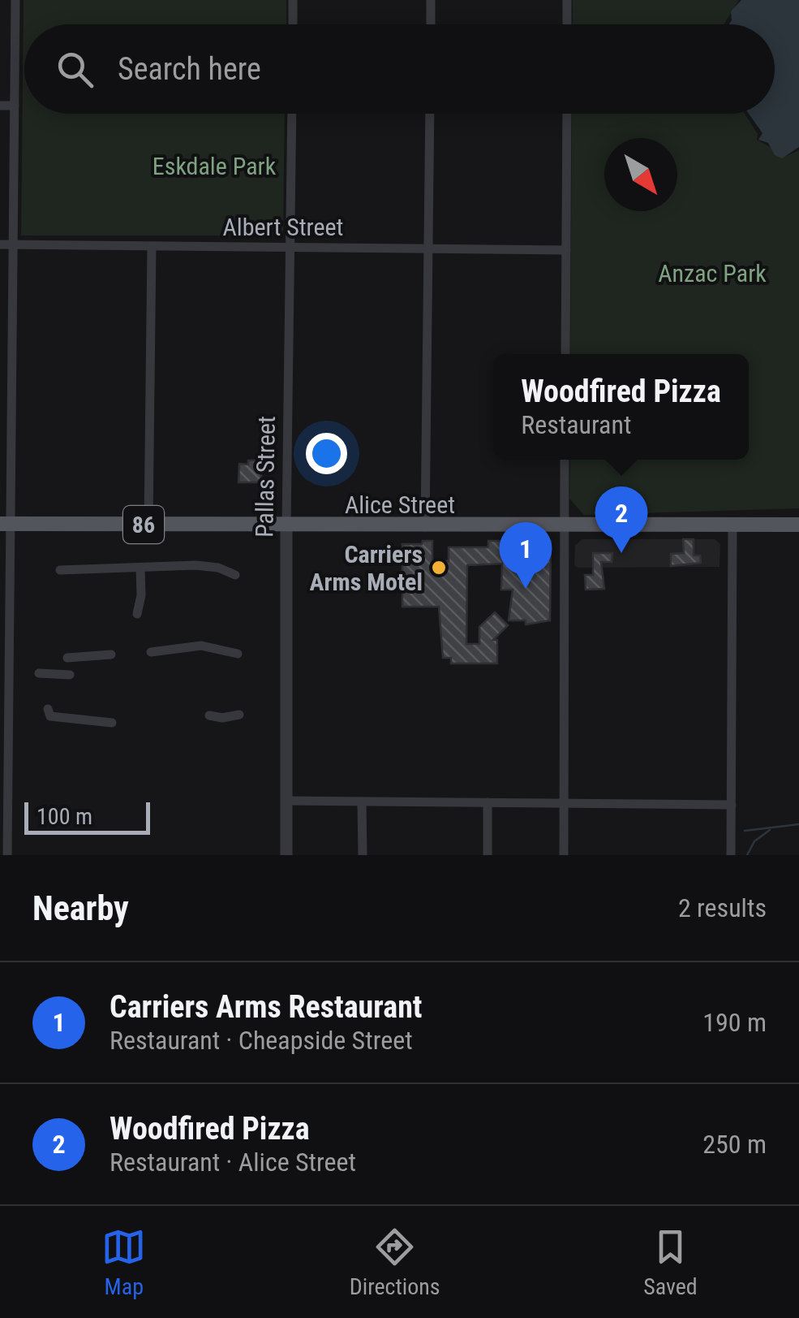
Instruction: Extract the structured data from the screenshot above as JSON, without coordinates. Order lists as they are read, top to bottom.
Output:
{
  "streets": {
    "main road": ["Alice Street", "86"],
    "street": ["Albert Street", "Pallas Street"]
  },
  "crossings": [
    ["Albert Street", "Pallas Street"],
    ["Pallas Street", "Alice Street"]
  ],
  "parks": ["Eskdale Park", "Anzac Park"],
  "places": ["Carriers Arms Motel"],
  "scale_bar": "100 m",
  "north": "bottom right",
  "page": {
    "search": "Search here",
    "popup": ["Woodfired Pizza", "Restaurant"],
    "pins": ["2", "1"],
    "scale": "100 m",
    "heading": ["Nearby", "2 results"],
    "list": [
      {
        "mark": "1",
        "name": "Carriers Arms Restaurant",
        "note": "Restaurant · Cheapside Street",
        "value": "190 m"
      },
      {
        "mark": "2",
        "name": "Woodfired Pizza",
        "note": "Restaurant · Alice Street",
        "value": "250 m"
      }
    ],
    "nav": ["Map", "Directions", "Saved"]
  }
}
